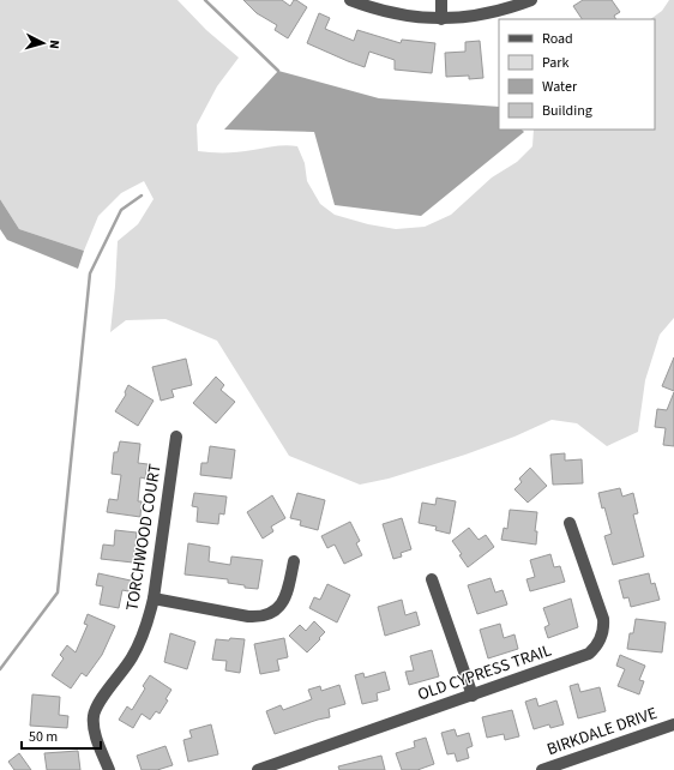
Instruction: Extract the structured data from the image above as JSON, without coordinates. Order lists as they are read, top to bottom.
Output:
{
  "streets": {
    "street": ["TORCHWOOD COURT", "OLD CYPRESS TRAIL", "BIRKDALE DRIVE"]
  },
  "legend": [
    "Road",
    "Park",
    "Water",
    "Building"
  ],
  "scale_bar": "50 m",
  "north": "right"
}
